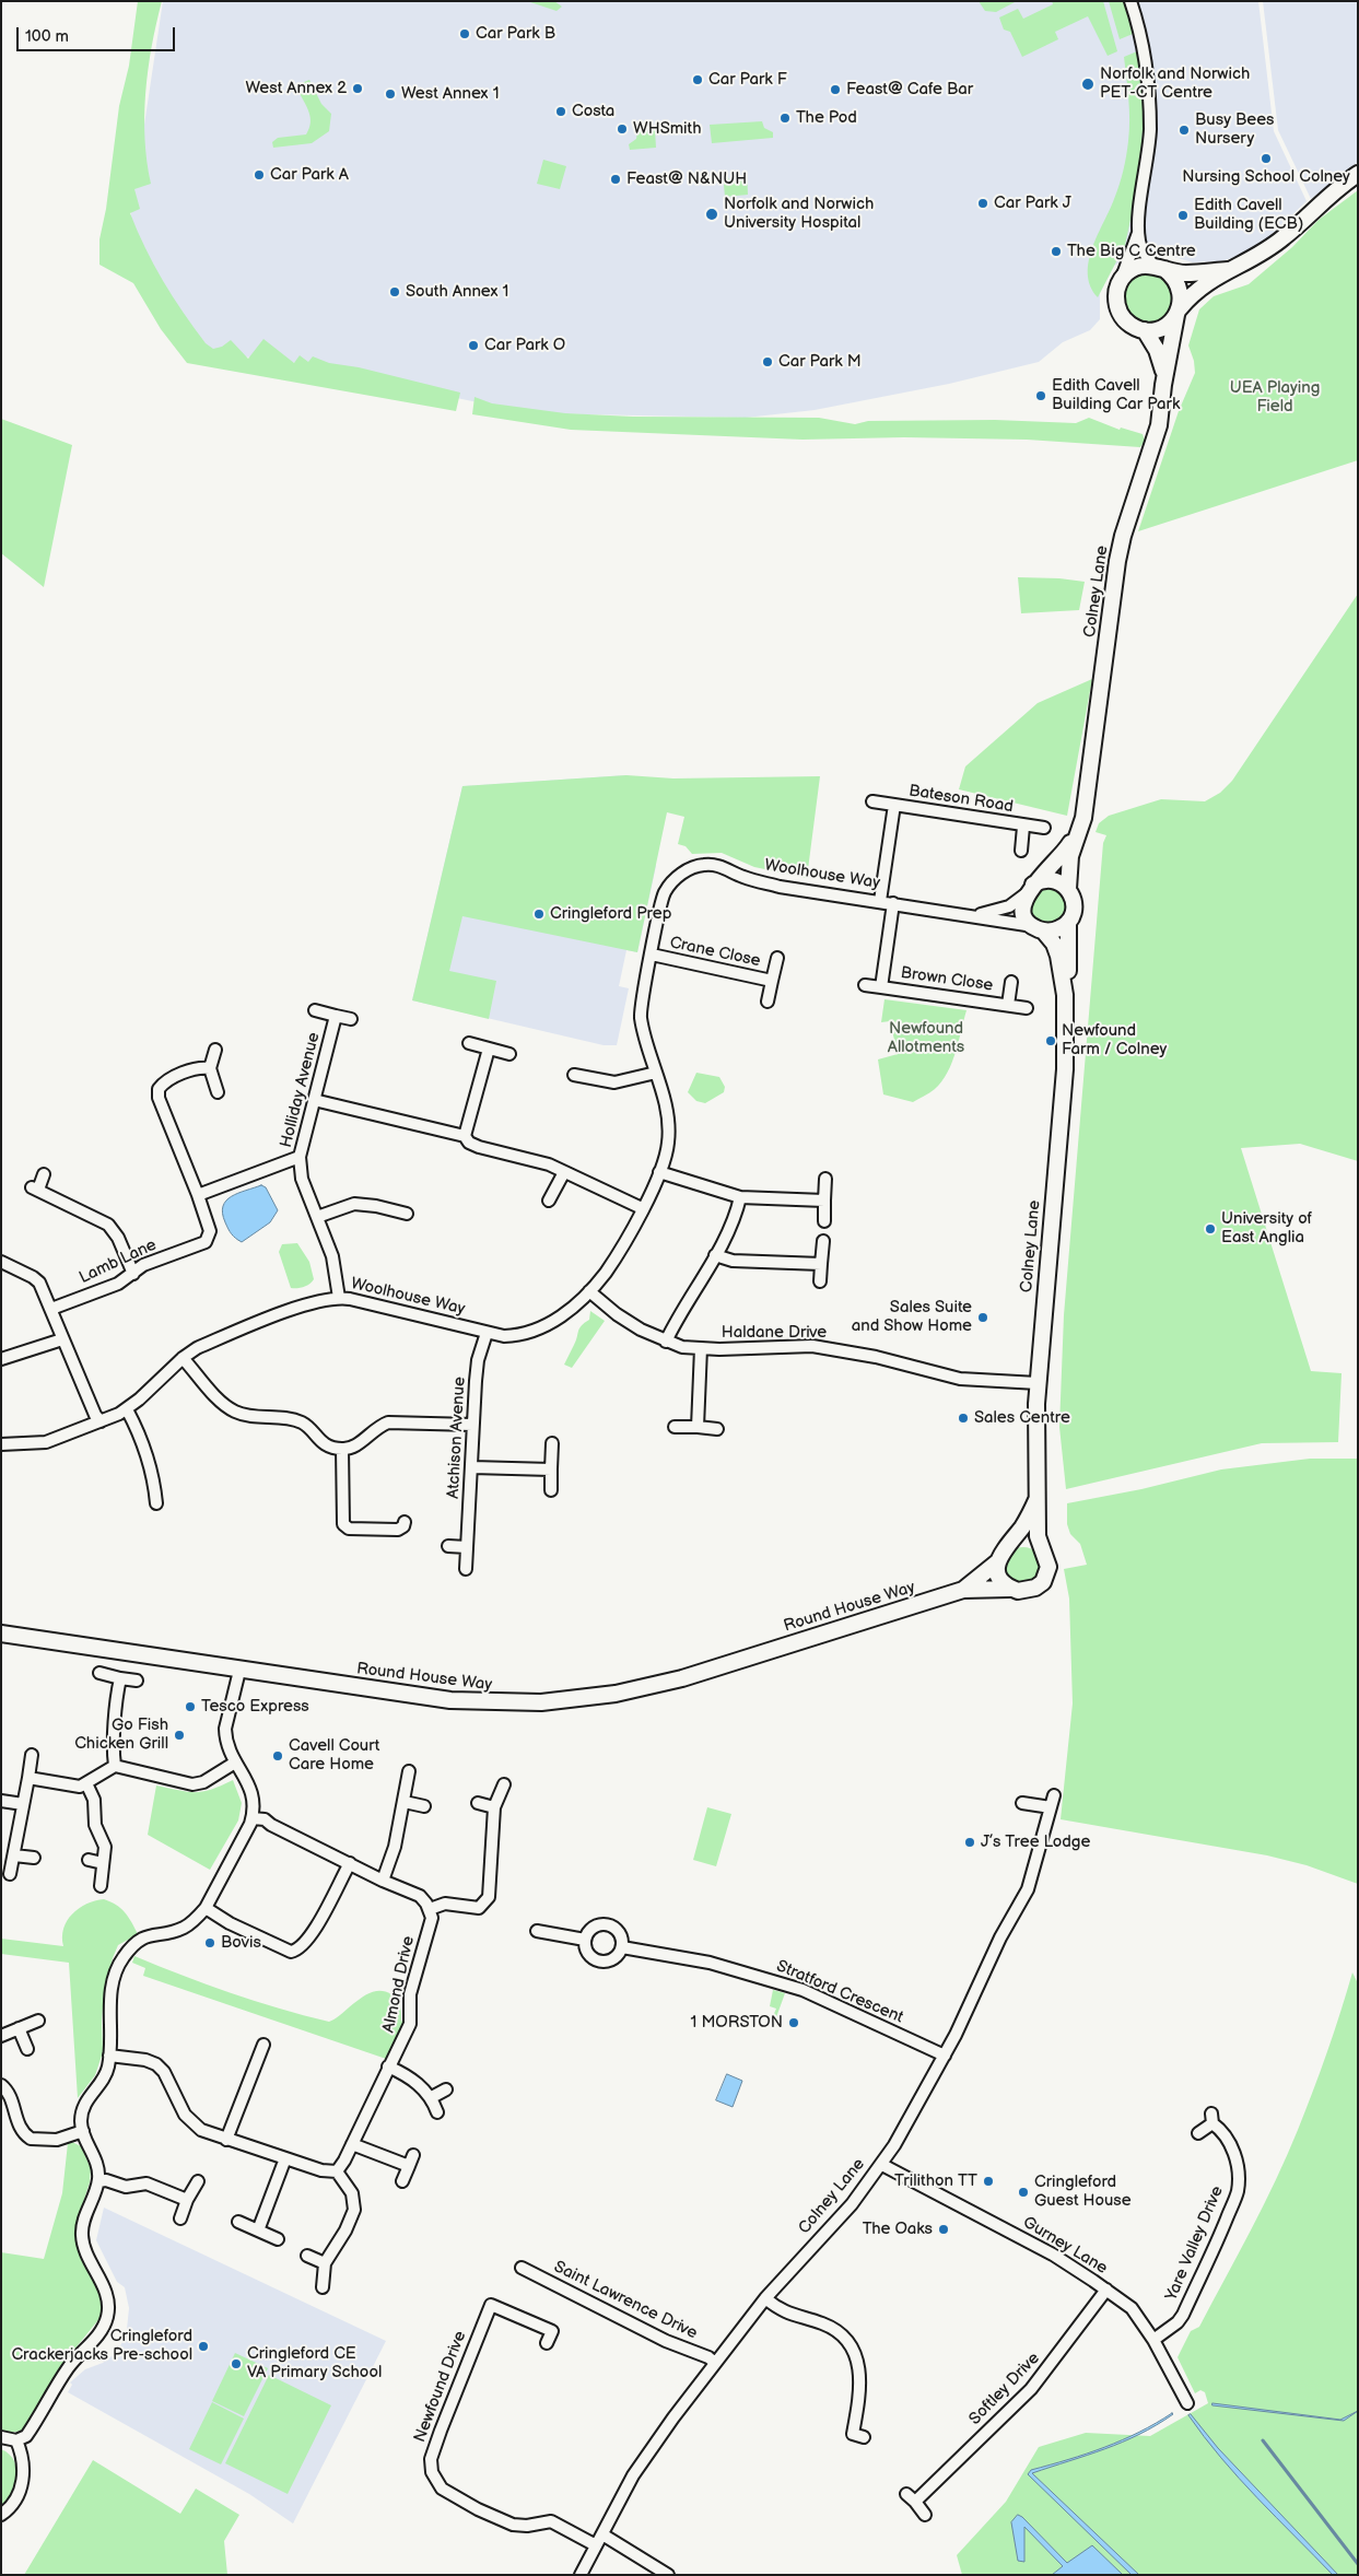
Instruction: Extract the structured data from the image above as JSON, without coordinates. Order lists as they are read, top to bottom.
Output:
{
  "streets": {
    "street": [
      "Colney Lane",
      "Bateson Road",
      "Woolhouse Way",
      "Crane Close",
      "Brown Close",
      "Holliday Avenue",
      "Lamb Lane",
      "Haldane Drive",
      "Atchison Avenue",
      "Round House Way",
      "Almond Drive",
      "Stratford Crescent",
      "Yare Valley Drive",
      "Gurney Lane",
      "Saint Lawrence Drive",
      "Newfound Drive",
      "Softley Drive"
    ]
  },
  "crossings": [
    ["Colney Lane", "Woolhouse Way"],
    ["Colney Lane", "Haldane Drive"],
    ["Colney Lane", "Round House Way"],
    ["Colney Lane", "Stratford Crescent"],
    ["Colney Lane", "Gurney Lane"],
    ["Colney Lane", "Saint Lawrence Drive"],
    ["Colney Lane", "Newfound Drive"],
    ["Bateson Road", "Woolhouse Way"],
    ["Woolhouse Way", "Crane Close"],
    ["Woolhouse Way", "Brown Close"],
    ["Woolhouse Way", "Holliday Avenue"],
    ["Woolhouse Way", "Haldane Drive"],
    ["Woolhouse Way", "Atchison Avenue"],
    ["Yare Valley Drive", "Gurney Lane"],
    ["Gurney Lane", "Softley Drive"]
  ],
  "parks": ["UEA Playing Field", "Newfound Allotments"],
  "places": [
    "Car Park B",
    "Car Park F",
    "Norfolk and Norwich PET-CT Centre",
    "West Annex 2",
    "Feast@ Cafe Bar",
    "West Annex 1",
    "Costa",
    "The Pod",
    "WHSmith",
    "Busy Bees Nursery",
    "Nursing School Colney",
    "Car Park A",
    "Feast@ N&NUH",
    "Car Park J",
    "Norfolk and Norwich University Hospital",
    "Edith Cavell Building (ECB)",
    "The Big C Centre",
    "South Annex 1",
    "Car Park O",
    "Car Park M",
    "Edith Cavell Building Car Park",
    "Cringleford Prep",
    "Newfound Farm / Colney",
    "University of East Anglia",
    "Sales Suite and Show Home",
    "Sales Centre",
    "Tesco Express",
    "Go Fish Chicken Grill",
    "Cavell Court Care Home",
    "J’s Tree Lodge",
    "Bovis",
    "1 MORSTON",
    "Trilithon TT",
    "Cringleford Guest House",
    "The Oaks",
    "Cringleford Crackerjacks Pre-school",
    "Cringleford CE VA Primary School"
  ],
  "scale_bar": "100 m"
}
